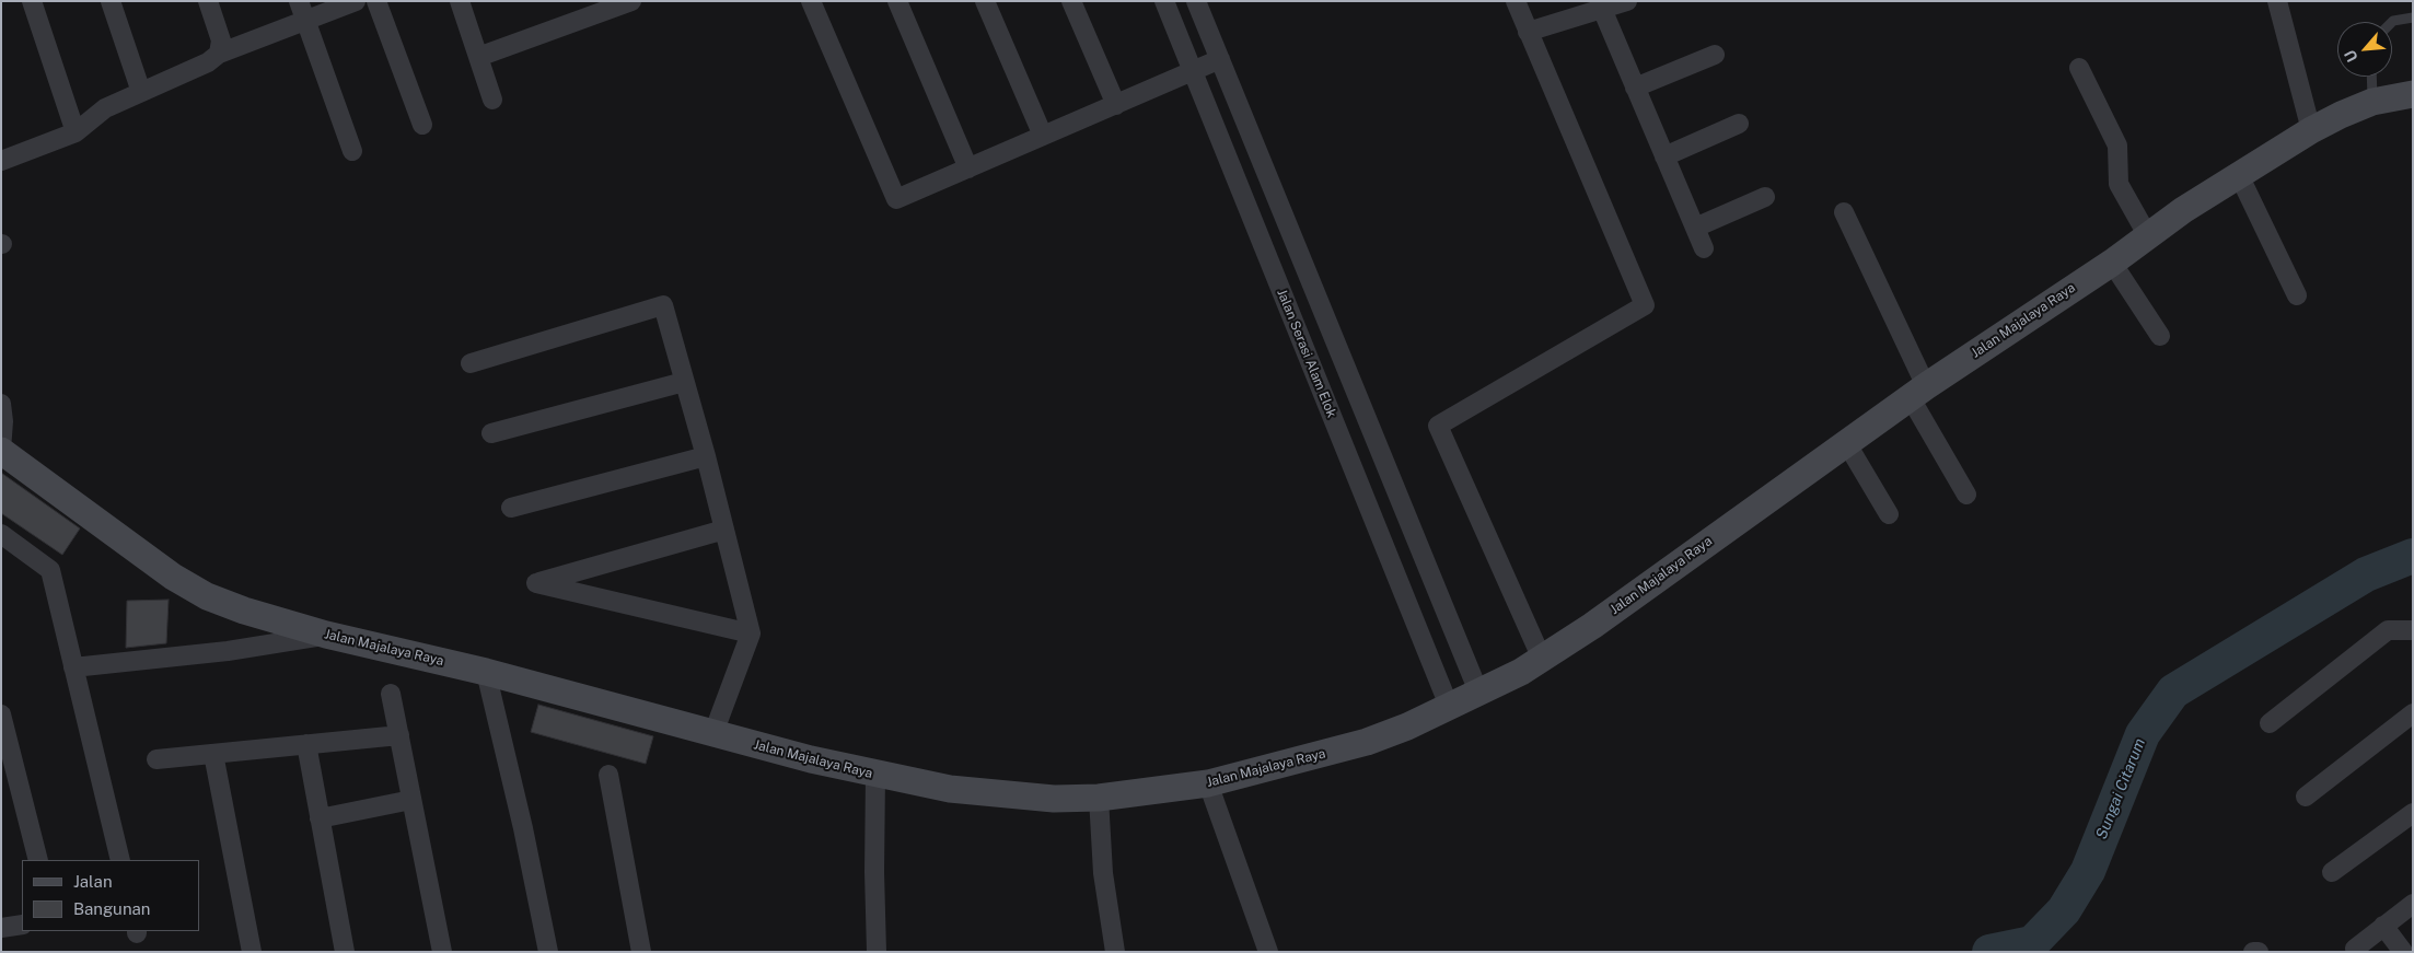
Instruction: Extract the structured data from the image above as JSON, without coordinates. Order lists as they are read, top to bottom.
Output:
{
  "streets": {
    "street": ["Jalan Majalaya Raya", "Jalan Serasi Alam Elok"]
  },
  "crossings": [
    ["Jalan Majalaya Raya", "Jalan Serasi Alam Elok"]
  ],
  "water": ["Sungai Citarum"],
  "legend": ["Jalan", "Bangunan"],
  "north": "bottom left"
}
